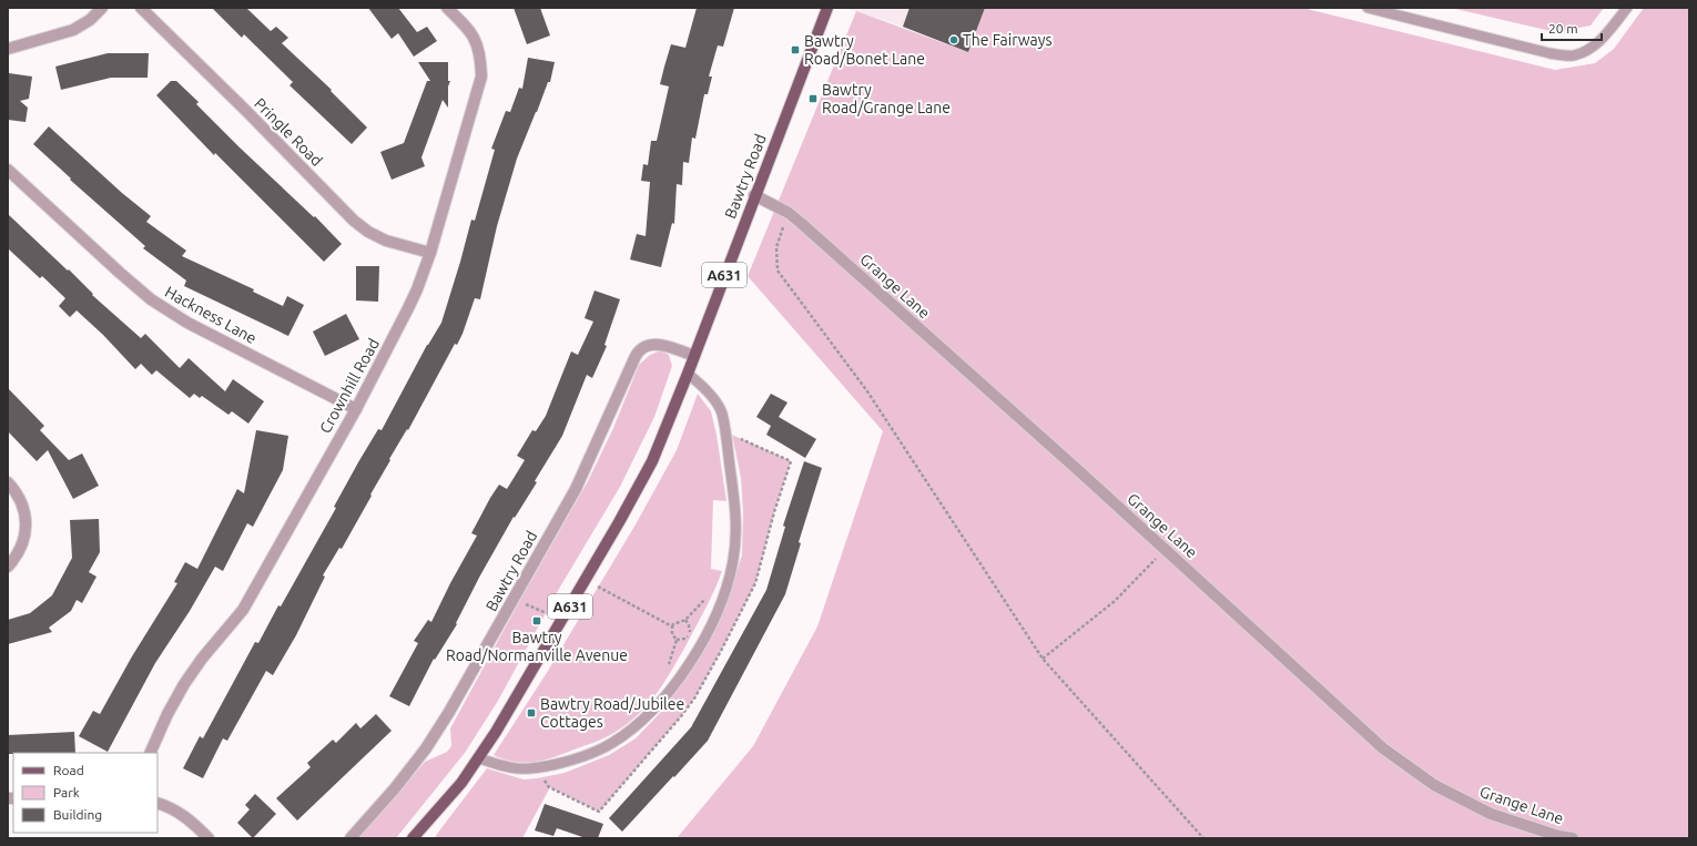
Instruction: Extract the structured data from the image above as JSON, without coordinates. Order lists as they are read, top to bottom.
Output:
{
  "streets": {
    "main road": ["Bawtry Road", "A631"],
    "street": [
      "Pringle Road",
      "Grange Lane",
      "Hackness Lane",
      "Crownhill Road"
    ]
  },
  "crossings": [
    ["Pringle Road", "Crownhill Road"],
    ["Bawtry Road", "Grange Lane"],
    ["Hackness Lane", "Crownhill Road"]
  ],
  "places": {
    "other": ["The Fairways"],
    "transit": [
      "Bawtry Road/Bonet Lane",
      "Bawtry Road/Grange Lane",
      "Bawtry Road/Normanville Avenue",
      "Bawtry Road/Jubilee Cottages"
    ]
  },
  "legend": ["Road", "Park", "Building"],
  "scale_bar": "20 m"
}
